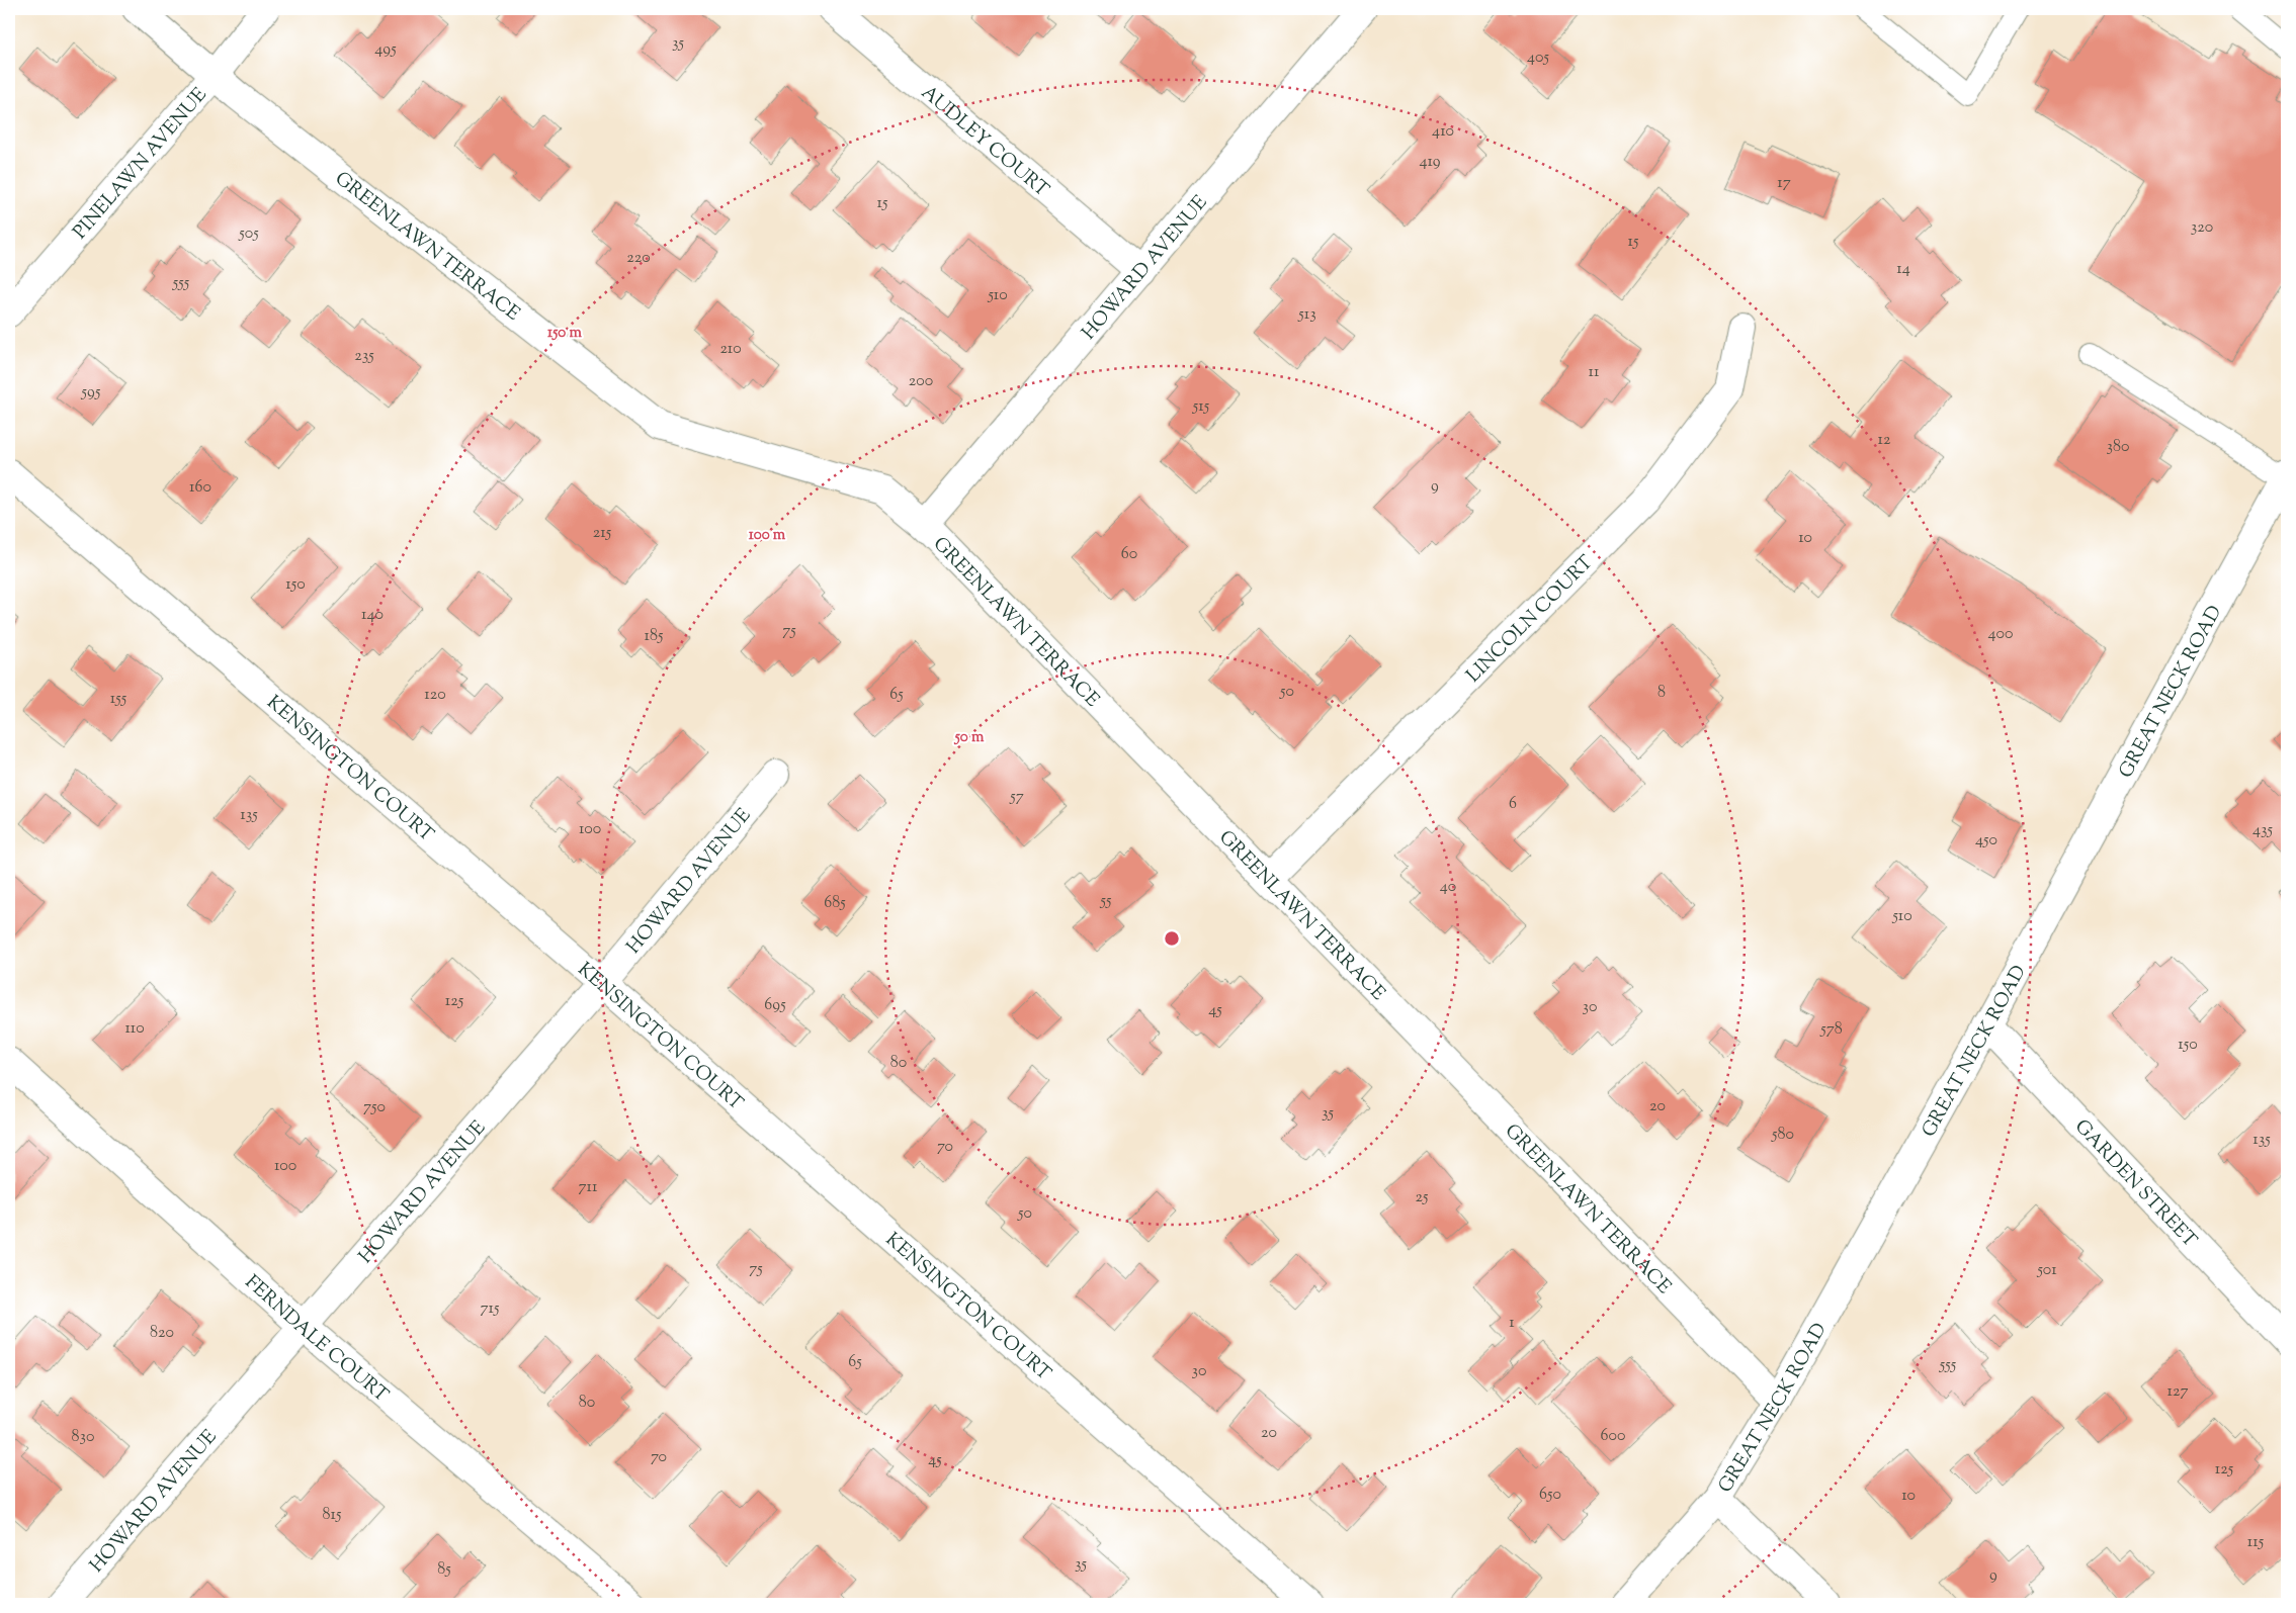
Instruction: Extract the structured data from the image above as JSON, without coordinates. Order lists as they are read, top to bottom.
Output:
{
  "streets": {
    "street": [
      "AUDLEY COURT",
      "PINELAWN AVENUE",
      "GREENLAWN TERRACE",
      "HOWARD AVENUE",
      "LINCOLN COURT",
      "GREAT NECK ROAD",
      "KENSINGTON COURT",
      "GARDEN STREET",
      "FERNDALE COURT"
    ]
  },
  "crossings": [
    ["AUDLEY COURT", "HOWARD AVENUE"],
    ["PINELAWN AVENUE", "GREENLAWN TERRACE"],
    ["GREENLAWN TERRACE", "HOWARD AVENUE"],
    ["GREENLAWN TERRACE", "LINCOLN COURT"],
    ["GREENLAWN TERRACE", "GREAT NECK ROAD"],
    ["HOWARD AVENUE", "KENSINGTON COURT"],
    ["HOWARD AVENUE", "FERNDALE COURT"],
    ["GREAT NECK ROAD", "GARDEN STREET"]
  ],
  "house_numbers": [
    "35",
    "495",
    "405",
    "410",
    "419",
    "17",
    "15",
    "320",
    "505",
    "15",
    "220",
    "14",
    "555",
    "510",
    "513",
    "210",
    "235",
    "11",
    "200",
    "595",
    "515",
    "12",
    "380",
    "9",
    "160",
    "215",
    "10",
    "60",
    "150",
    "140",
    "75",
    "400",
    "185",
    "50",
    "8",
    "120",
    "65",
    "155",
    "57",
    "6",
    "135",
    "100",
    "435",
    "450",
    "40",
    "55",
    "685",
    "510",
    "125",
    "695",
    "30",
    "45",
    "110",
    "578",
    "150",
    "80",
    "20",
    "750",
    "35",
    "580",
    "135",
    "70",
    "100",
    "711",
    "25",
    "50",
    "75",
    "501",
    "715",
    "1",
    "820",
    "65",
    "555",
    "30",
    "127",
    "80",
    "20",
    "600",
    "830",
    "70",
    "45",
    "125",
    "650",
    "10",
    "815",
    "115",
    "35",
    "85",
    "9"
  ],
  "rings": ["150 m", "100 m", "50 m"]
}
